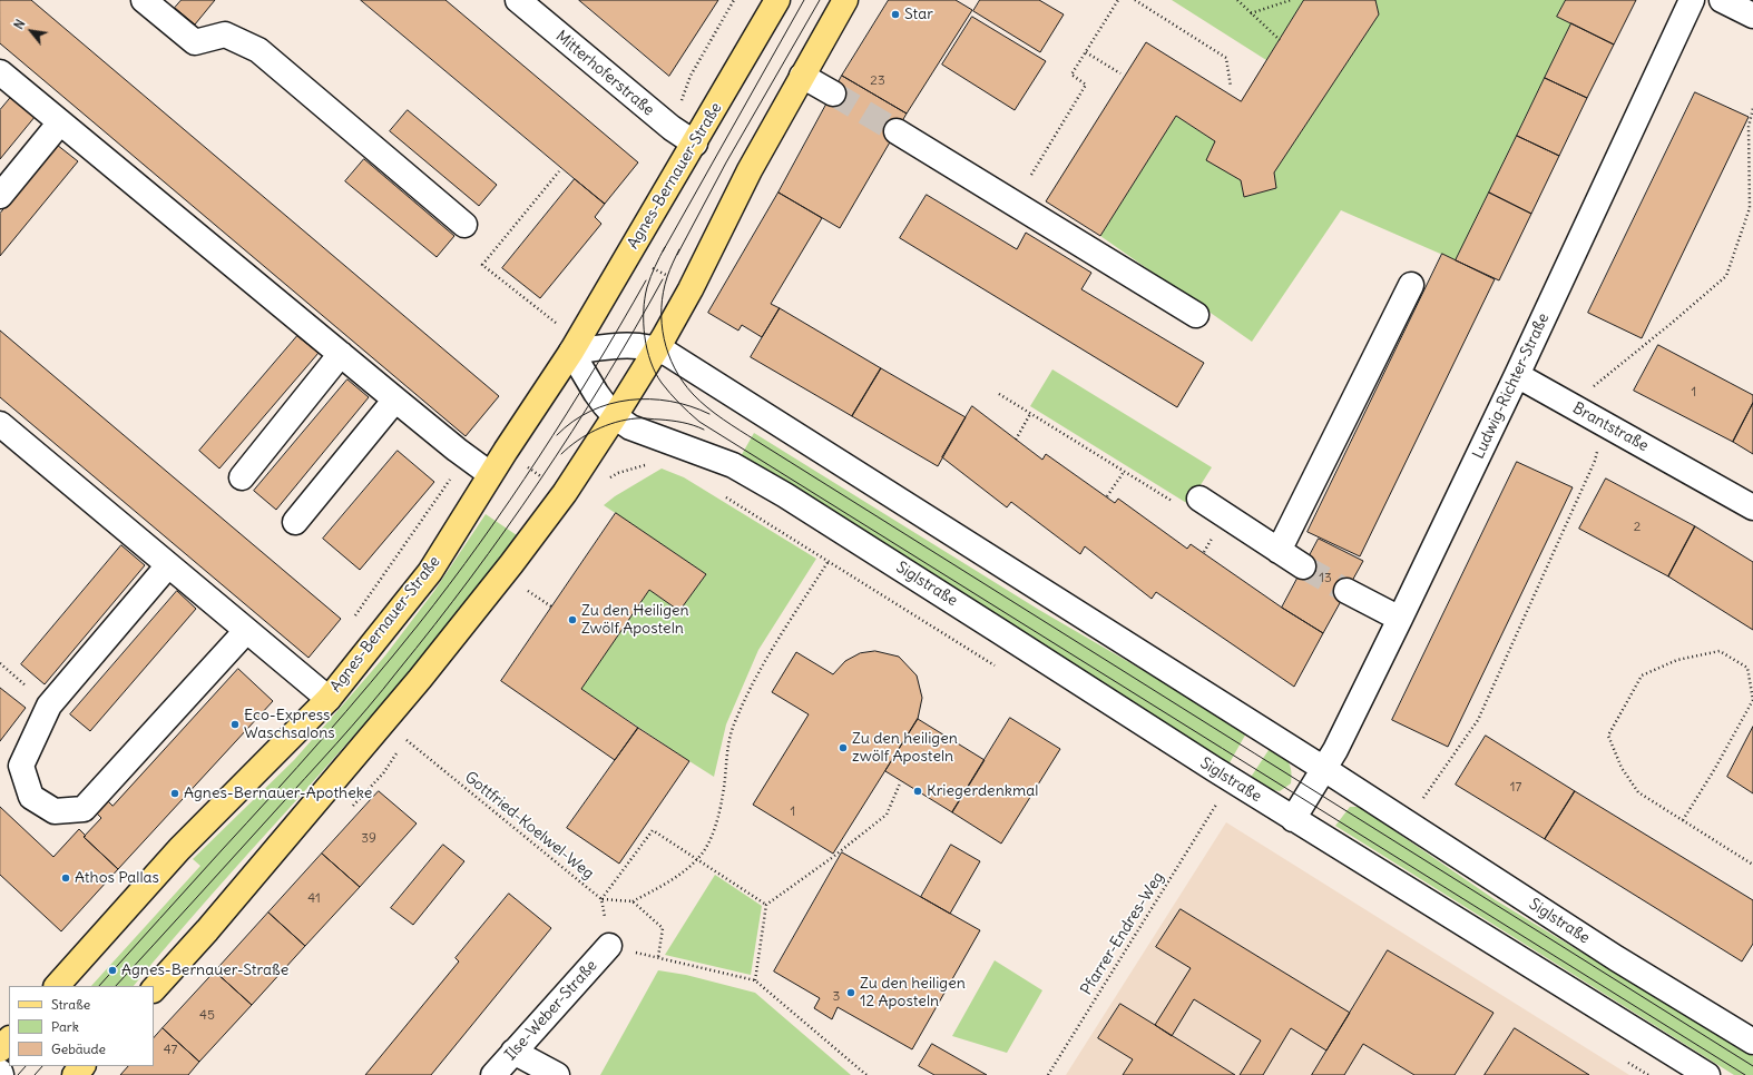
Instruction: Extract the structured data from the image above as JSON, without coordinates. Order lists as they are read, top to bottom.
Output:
{
  "streets": {
    "main road": ["Agnes-Bernauer-Straße"],
    "street": [
      "Mitterhoferstraße",
      "Ludwig-Richter-Straße",
      "Brantstraße",
      "Siglstraße",
      "Ilse-Weber-Straße"
    ],
    "path": ["Gottfried-Koelwel-Weg", "Pfarrer-Endres-Weg"]
  },
  "crossings": [
    ["Mitterhoferstraße", "Agnes-Bernauer-Straße"],
    ["Agnes-Bernauer-Straße", "Siglstraße"],
    ["Ludwig-Richter-Straße", "Brantstraße"],
    ["Ludwig-Richter-Straße", "Siglstraße"],
    ["Gottfried-Koelwel-Weg", "Ilse-Weber-Straße"]
  ],
  "places": [
    "Star",
    "Zu den Heiligen Zwölf Aposteln",
    "Eco-Express Waschsalons",
    "Zu den heiligen zwölf Aposteln",
    "Kriegerdenkmal",
    "Agnes-Bernauer-Apotheke",
    "Athos Pallas",
    "Agnes-Bernauer-Straße",
    "Zu den heiligen 12 Aposteln"
  ],
  "house_numbers": [
    "23",
    "1",
    "2",
    "13",
    "17",
    "1",
    "39",
    "41",
    "3",
    "45",
    "47"
  ],
  "legend": ["Straße", "Park", "Gebäude"],
  "north": "top left"
}
